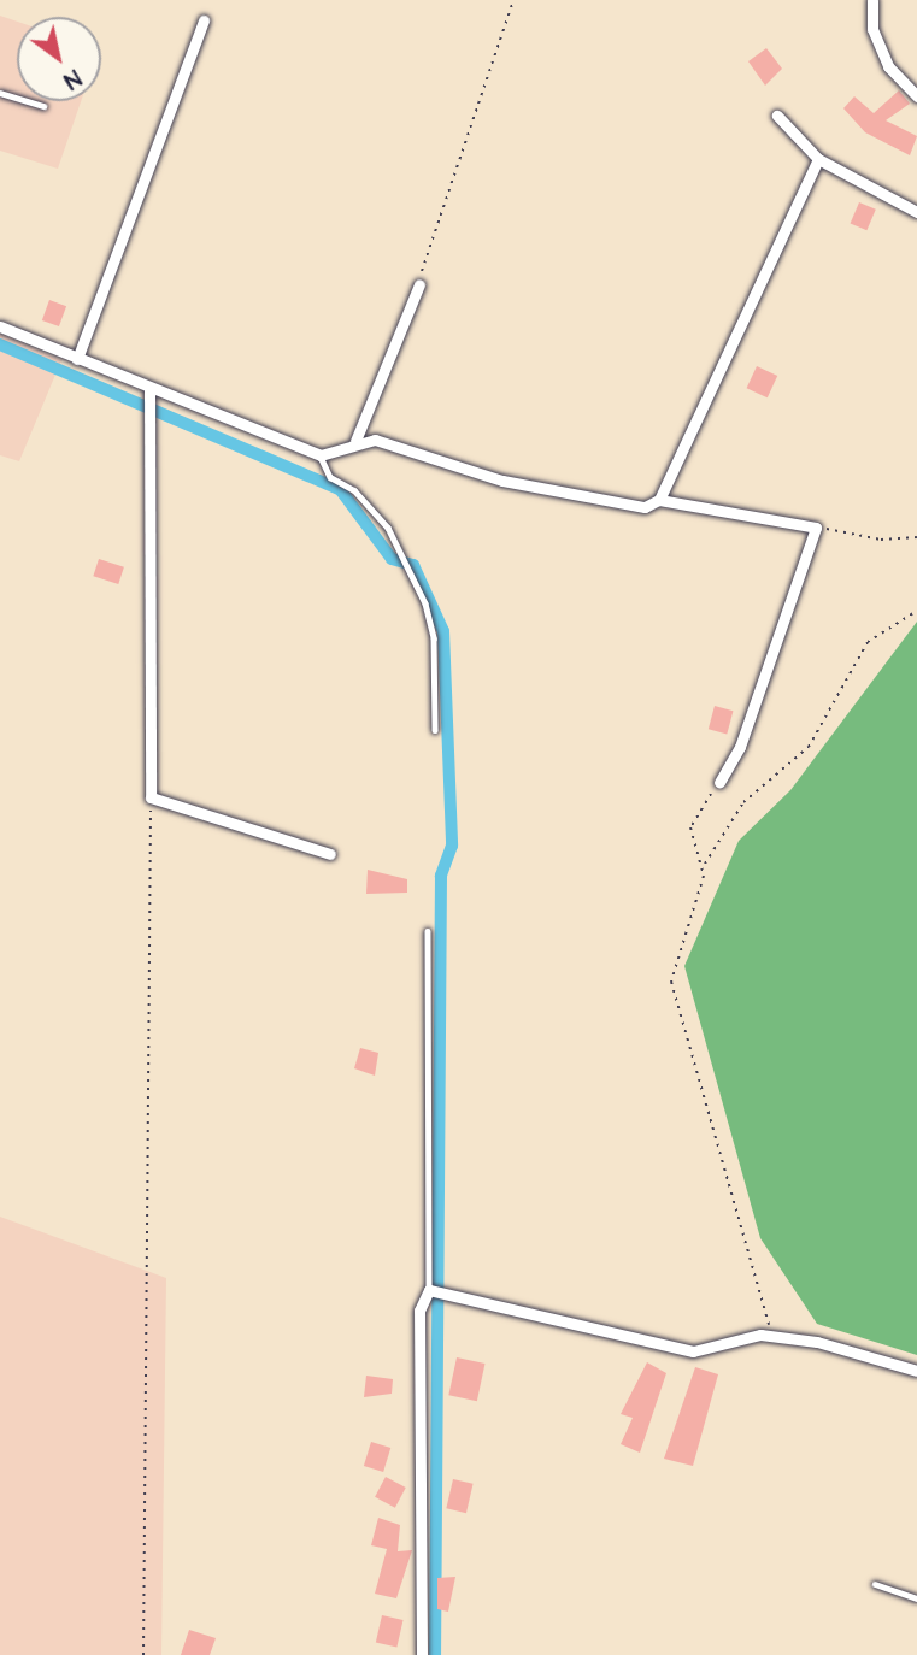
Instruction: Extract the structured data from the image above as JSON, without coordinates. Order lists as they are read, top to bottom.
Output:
{
  "north": "bottom right"
}
